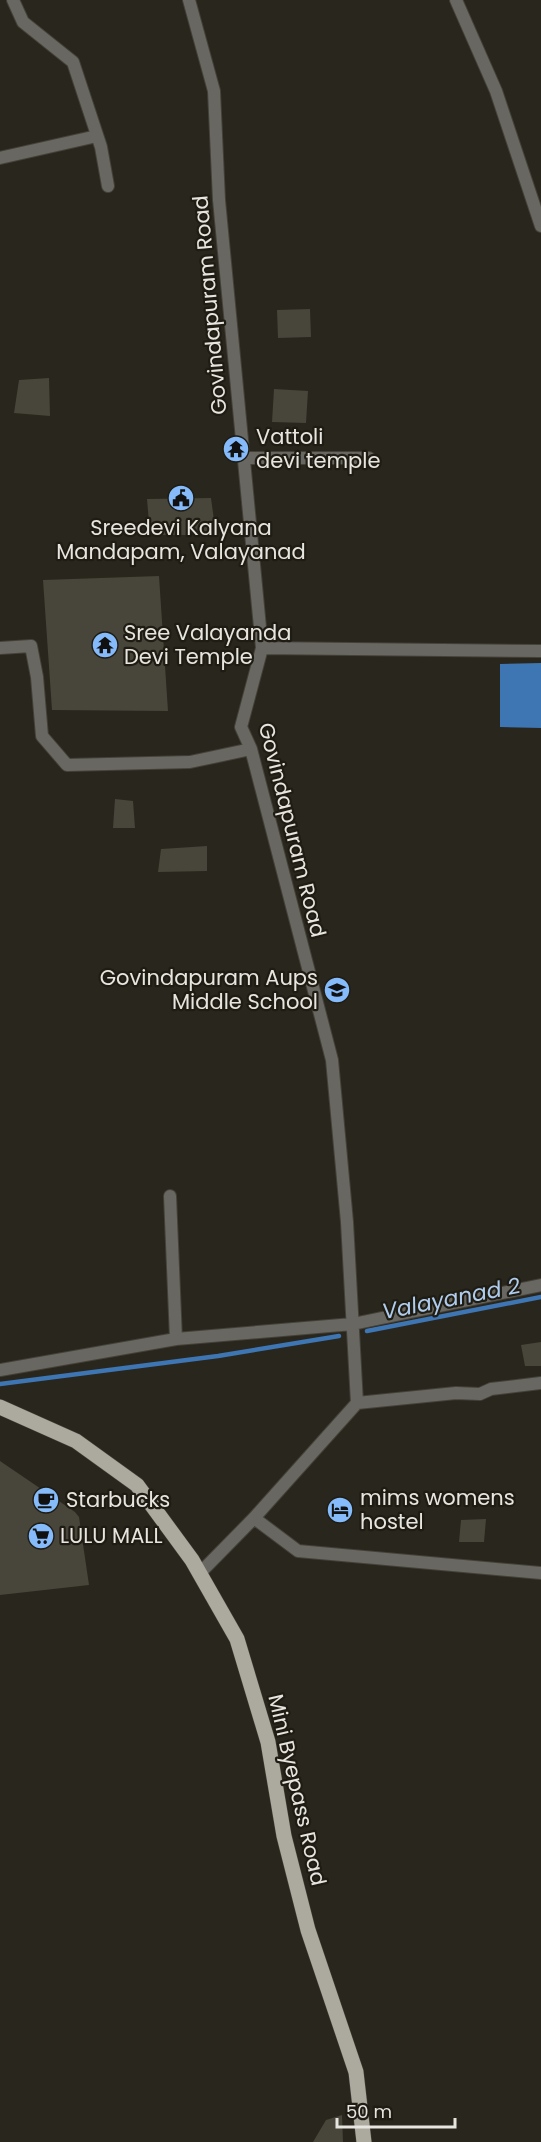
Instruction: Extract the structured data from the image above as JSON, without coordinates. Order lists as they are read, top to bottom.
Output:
{
  "streets": {
    "main road": ["Mini Byepass Road"],
    "street": ["Govindapuram Road"]
  },
  "water": ["Valayanad 2"],
  "places": {
    "temple": ["Vattoli devi temple", "Sree Valayanda Devi Temple"],
    "public building": ["Sreedevi Kalyana Mandapam, Valayanad"],
    "school or university": ["Govindapuram Aups Middle School"],
    "cafe": ["Starbucks"],
    "hotel": ["mims womens hostel"],
    "supermarket": ["LULU MALL"]
  },
  "scale_bar": "50 m"
}
